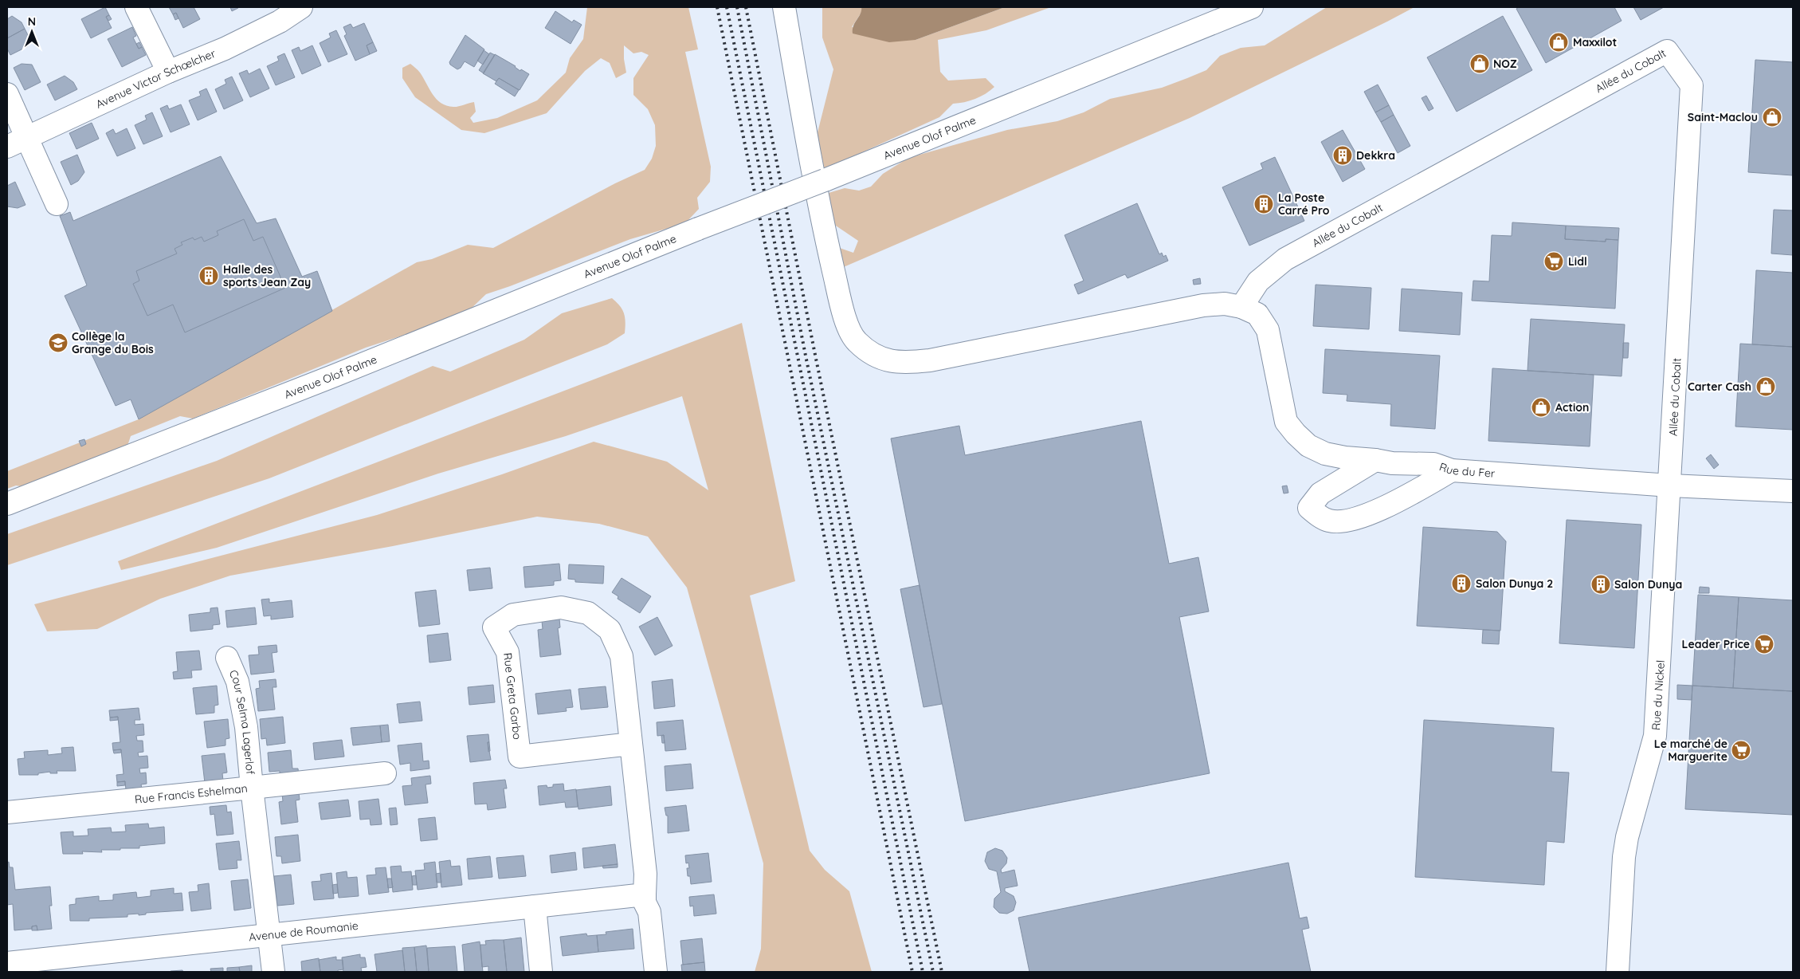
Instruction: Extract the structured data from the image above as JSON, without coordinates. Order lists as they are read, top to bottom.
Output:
{
  "streets": {
    "street": [
      "Allée du Cobalt",
      "Avenue Victor Schœlcher",
      "Avenue Olof Palme",
      "Rue du Fer",
      "Rue du Nickel",
      "Rue Greta Garbo",
      "Cour Selma Lagerlof",
      "Rue Francis Eshelman",
      "Avenue de Roumanie"
    ]
  },
  "crossings": [
    ["Allée du Cobalt", "Rue du Fer"],
    ["Allée du Cobalt", "Rue du Nickel"],
    ["Rue du Fer", "Rue du Nickel"],
    ["Cour Selma Lagerlof", "Rue Francis Eshelman"],
    ["Rue Francis Eshelman", "Avenue de Roumanie"]
  ],
  "places": {
    "shop": [
      "Maxxilot",
      "NOZ",
      "Saint-Maclou",
      "Carter Cash",
      "Action"
    ],
    "building": [
      "Dekkra",
      "La Poste Carré Pro",
      "Halle des sports Jean Zay",
      "Salon Dunya 2",
      "Salon Dunya"
    ],
    "supermarket": ["Lidl", "Leader Price", "Le marché de Marguerite"],
    "school or university": ["Collège la Grange du Bois"]
  },
  "north": "top"
}
